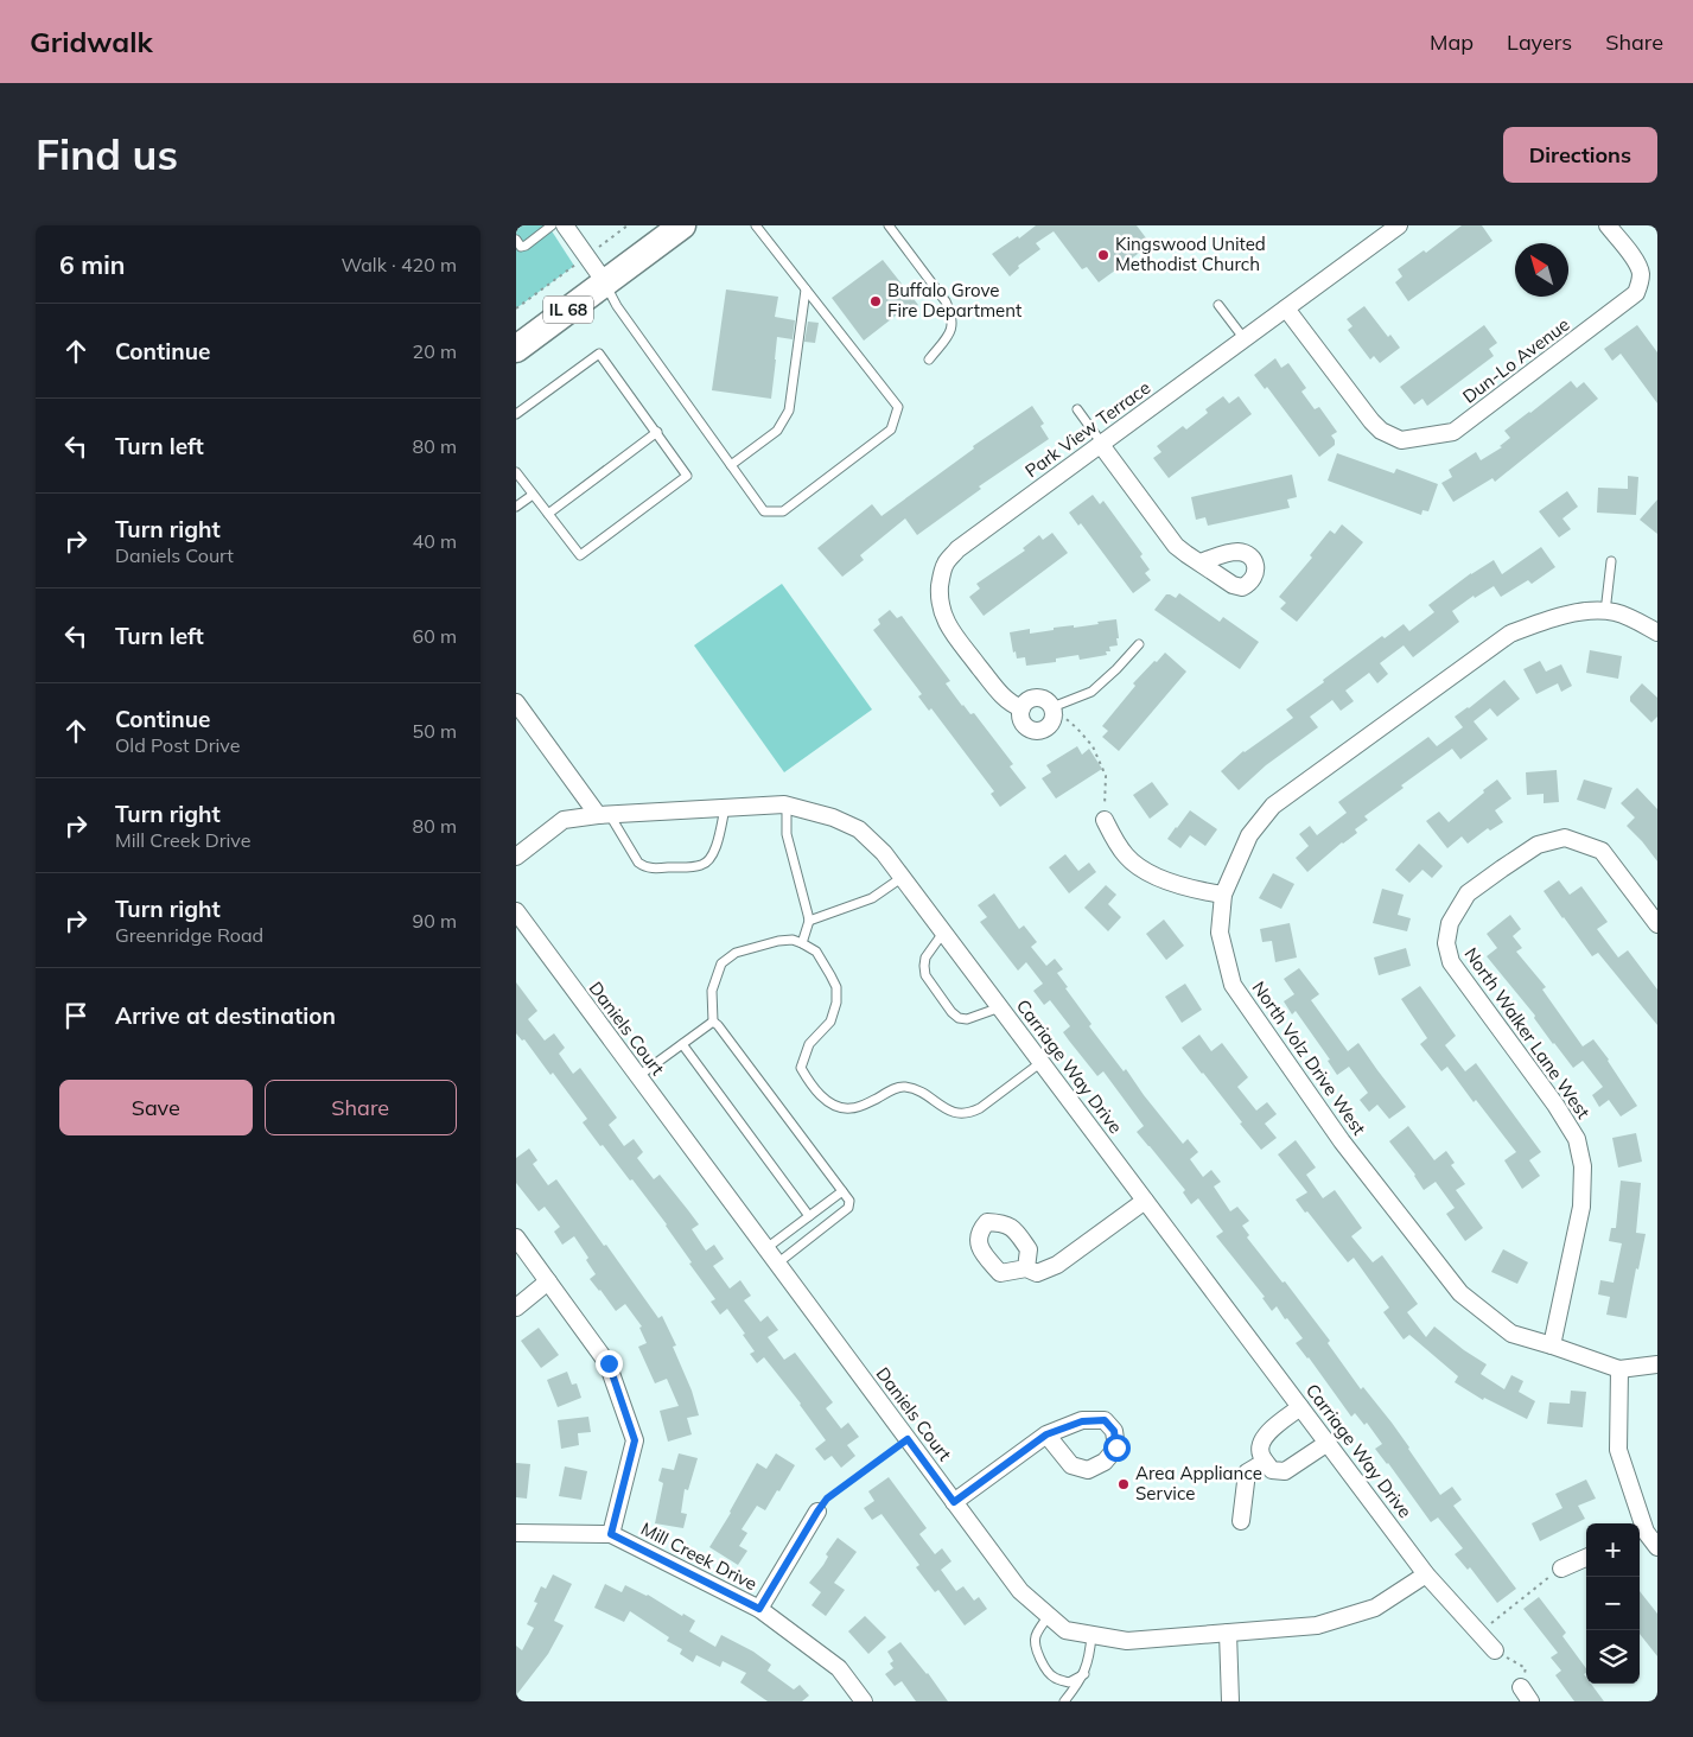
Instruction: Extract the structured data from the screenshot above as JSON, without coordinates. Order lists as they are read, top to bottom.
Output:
{
  "streets": {
    "main road": ["IL 68"],
    "street": [
      "Dun-Lo Avenue",
      "Park View Terrace",
      "Daniels Court",
      "North Walker Lane West",
      "North Volz Drive West",
      "Carriage Way Drive",
      "Mill Creek Drive"
    ]
  },
  "crossings": [
    ["Dun-Lo Avenue", "Park View Terrace"],
    ["Daniels Court", "Carriage Way Drive"],
    ["North Walker Lane West", "North Volz Drive West"]
  ],
  "places": ["Kingswood United Methodist Church", "Buffalo Grove Fire Department", "Area Appliance Service"],
  "north": "top left",
  "page": {
    "header": "Gridwalk",
    "nav": ["Map", "Layers", "Share"],
    "buttons": [
      "Directions",
      ["Save", "Share"]
    ],
    "title": "Find us",
    "heading": ["6 min", "Walk · 420 m"],
    "list": [
      ["Continue", "20 m"],
      ["Turn left", "80 m"],
      ["Turn right", "Daniels Court", "40 m"],
      ["Turn left", "60 m"],
      ["Continue", "Old Post Drive", "50 m"],
      ["Turn right", "Mill Creek Drive", "80 m"],
      ["Turn right", "Greenridge Road", "90 m"],
      "Arrive at destination"
    ],
    "map_buttons": ["+", "−"]
  }
}
